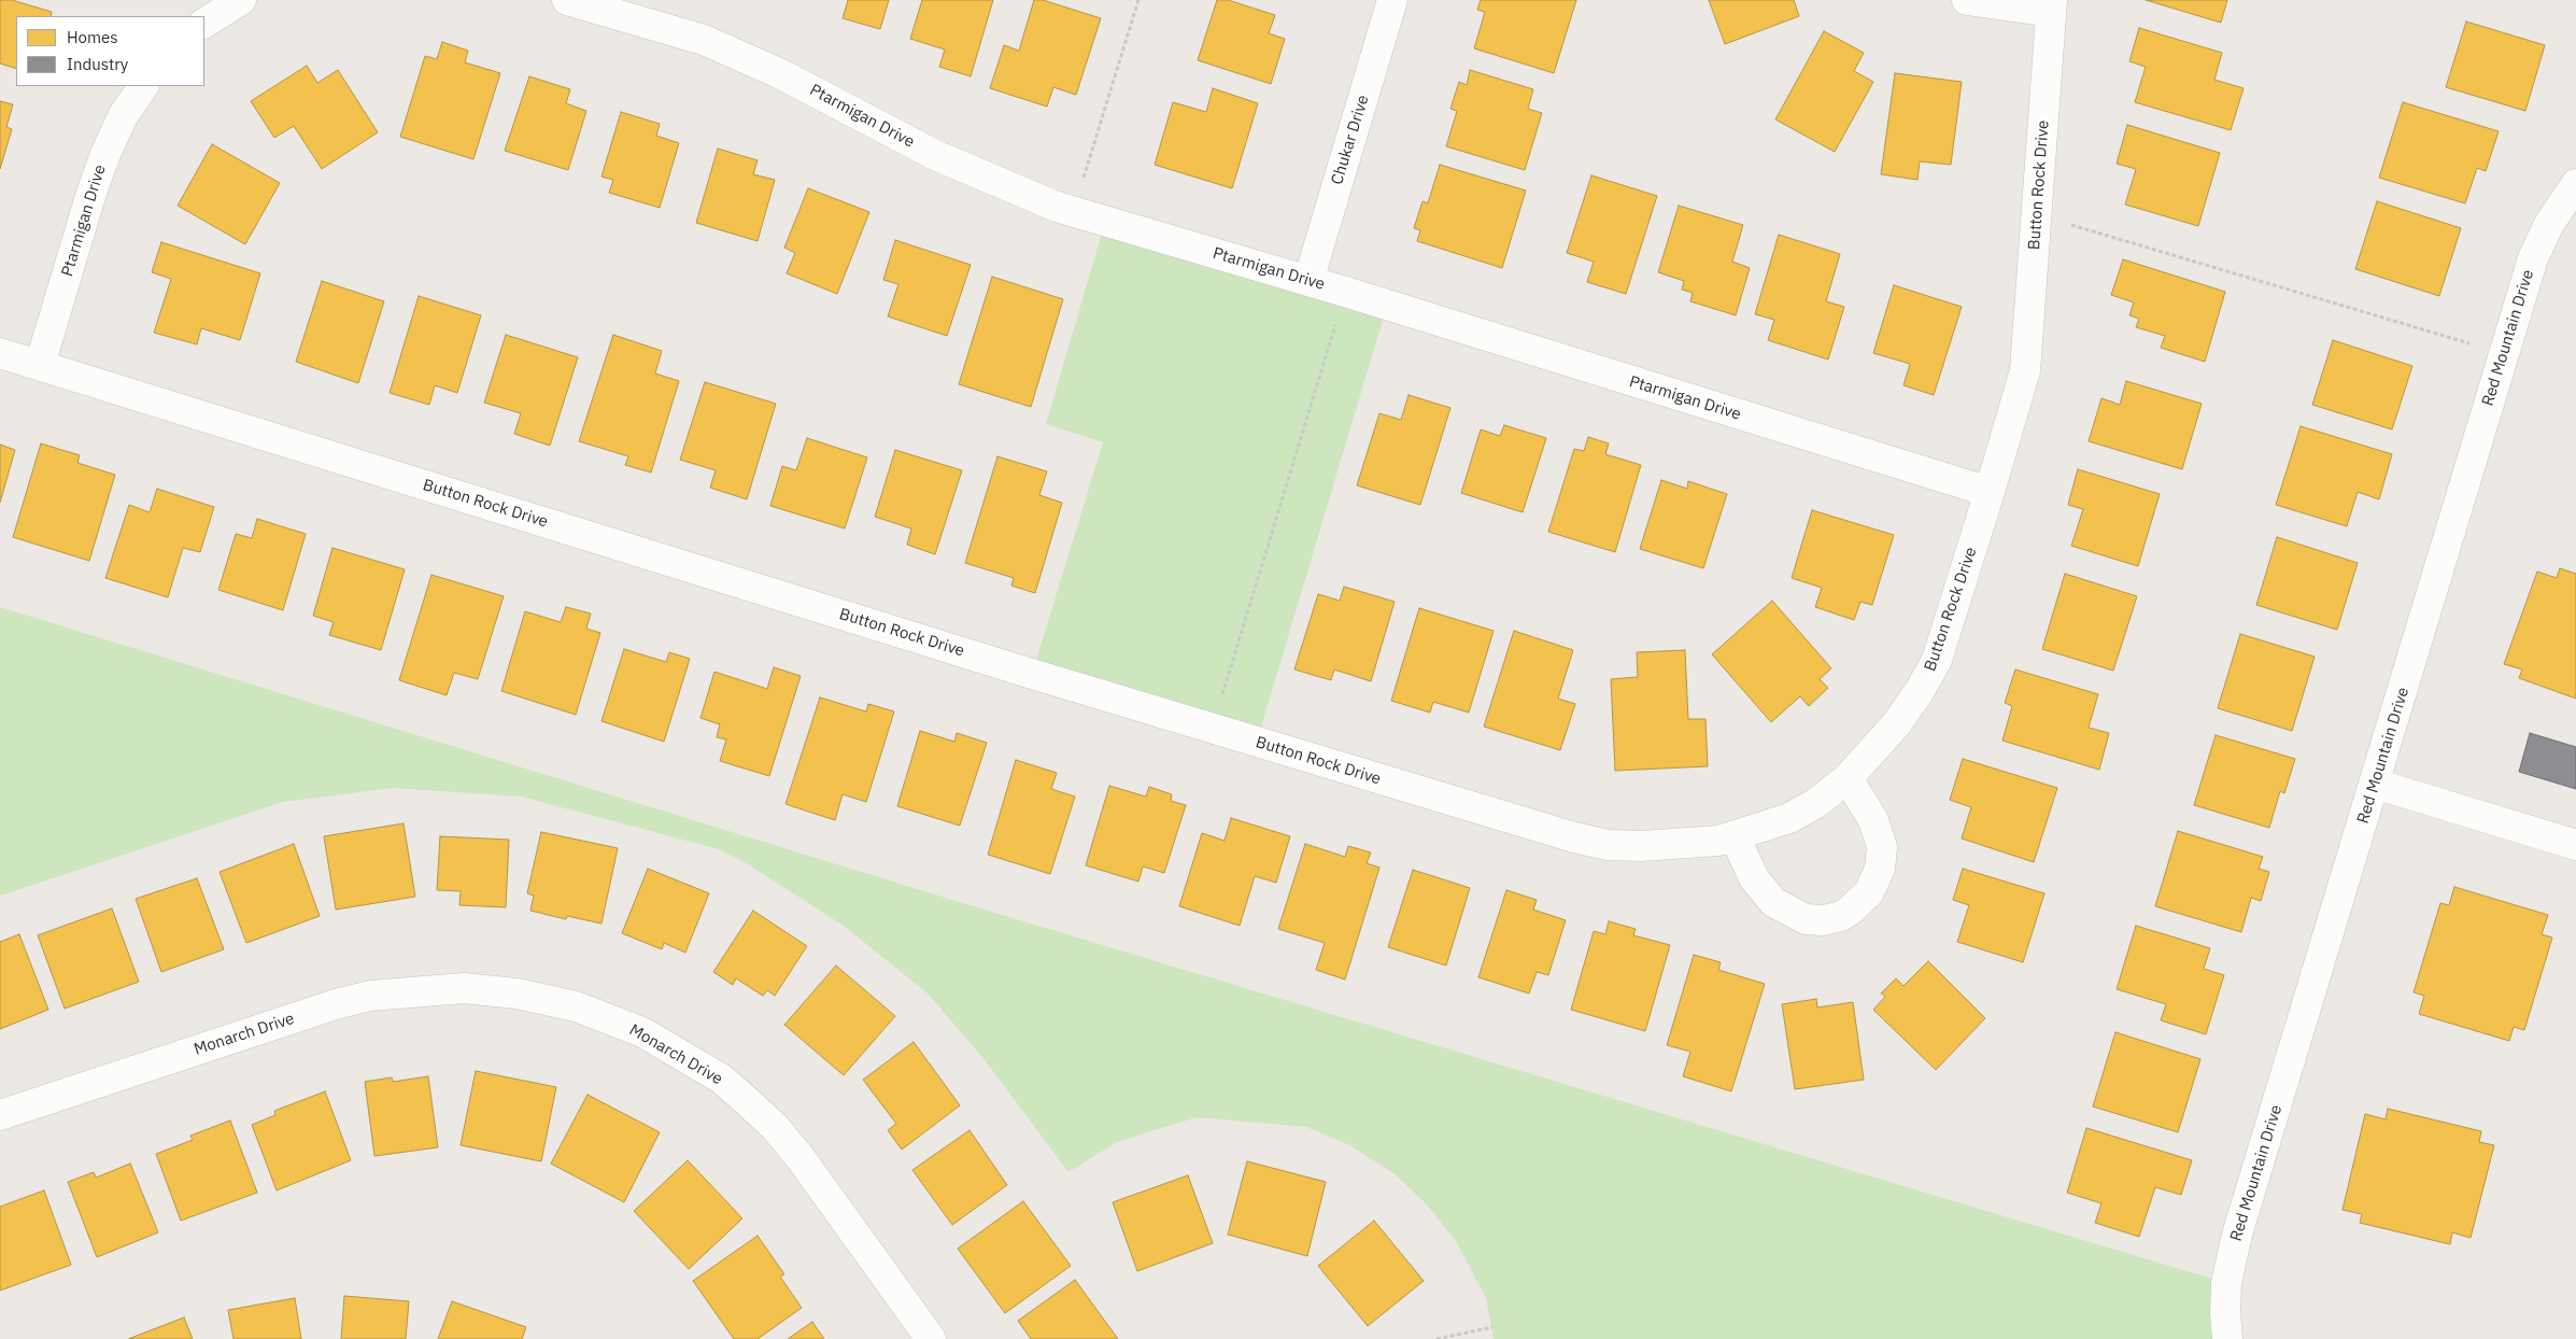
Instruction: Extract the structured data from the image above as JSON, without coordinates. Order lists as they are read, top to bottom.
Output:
{
  "streets": {
    "street": [
      "Ptarmigan Drive",
      "Chukar Drive",
      "Button Rock Drive",
      "Red Mountain Drive",
      "Monarch Drive"
    ]
  },
  "crossings": [
    ["Ptarmigan Drive", "Chukar Drive"],
    ["Ptarmigan Drive", "Button Rock Drive"]
  ],
  "legend": ["Homes", "Industry"]
}
